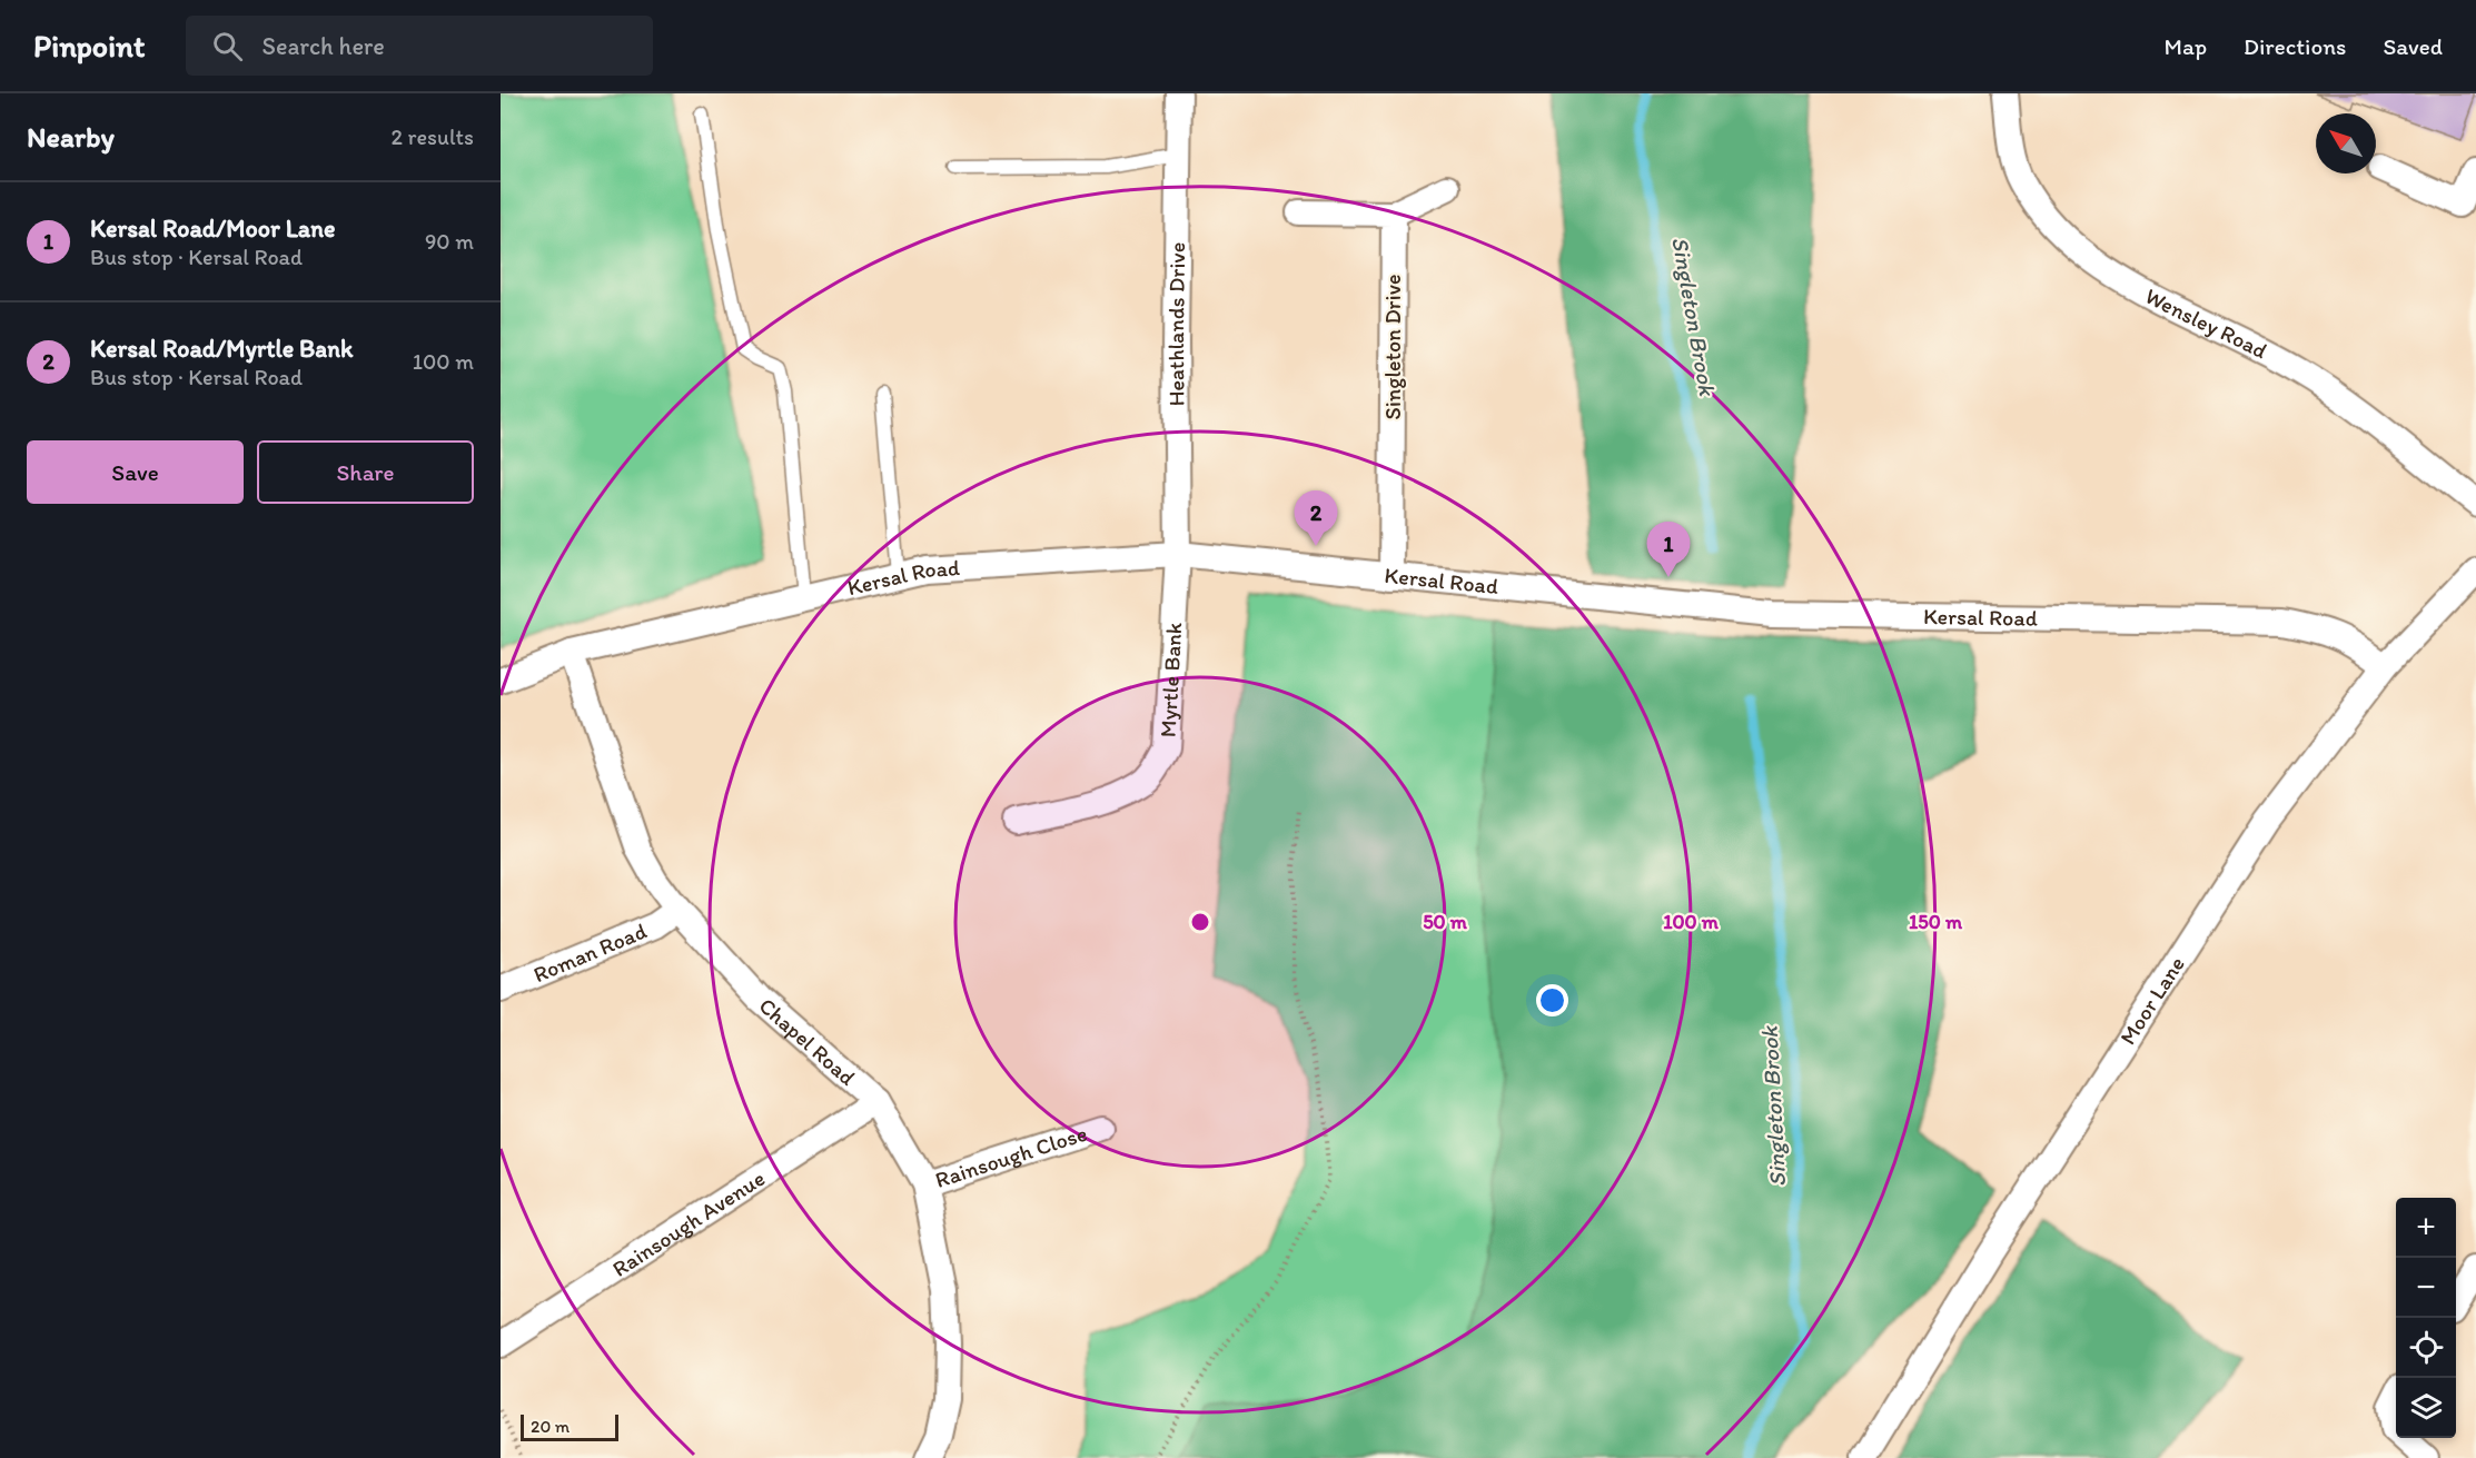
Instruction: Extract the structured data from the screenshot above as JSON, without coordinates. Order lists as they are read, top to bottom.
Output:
{
  "streets": {
    "street": [
      "Wensley Road",
      "Heathlands Drive",
      "Singleton Drive",
      "Kersal Road",
      "Myrtle Bank",
      "Roman Road",
      "Moor Lane",
      "Chapel Road",
      "Rainsough Close",
      "Rainsough Avenue"
    ]
  },
  "crossings": [
    ["Heathlands Drive", "Kersal Road"],
    ["Heathlands Drive", "Myrtle Bank"],
    ["Singleton Drive", "Kersal Road"],
    ["Kersal Road", "Myrtle Bank"],
    ["Kersal Road", "Moor Lane"],
    ["Kersal Road", "Chapel Road"],
    ["Roman Road", "Chapel Road"],
    ["Chapel Road", "Rainsough Close"],
    ["Chapel Road", "Rainsough Avenue"]
  ],
  "water": ["Singleton Brook"],
  "scale_bar": "20 m",
  "north": "top left",
  "page": {
    "header": "Pinpoint",
    "search": "Search here",
    "nav": ["Map", "Directions", "Saved"],
    "heading": ["Nearby", "2 results"],
    "list": [
      {
        "mark": "1",
        "name": "Kersal Road/Moor Lane",
        "note": "Bus stop · Kersal Road",
        "value": "90 m"
      },
      {
        "mark": "2",
        "name": "Kersal Road/Myrtle Bank",
        "note": "Bus stop · Kersal Road",
        "value": "100 m"
      }
    ],
    "buttons": ["Save", "Share"],
    "pins": ["2", "1"],
    "map_buttons": ["+", "−"],
    "scale": "20 m"
  },
  "rings": ["50 m", "100 m", "150 m"]
}
